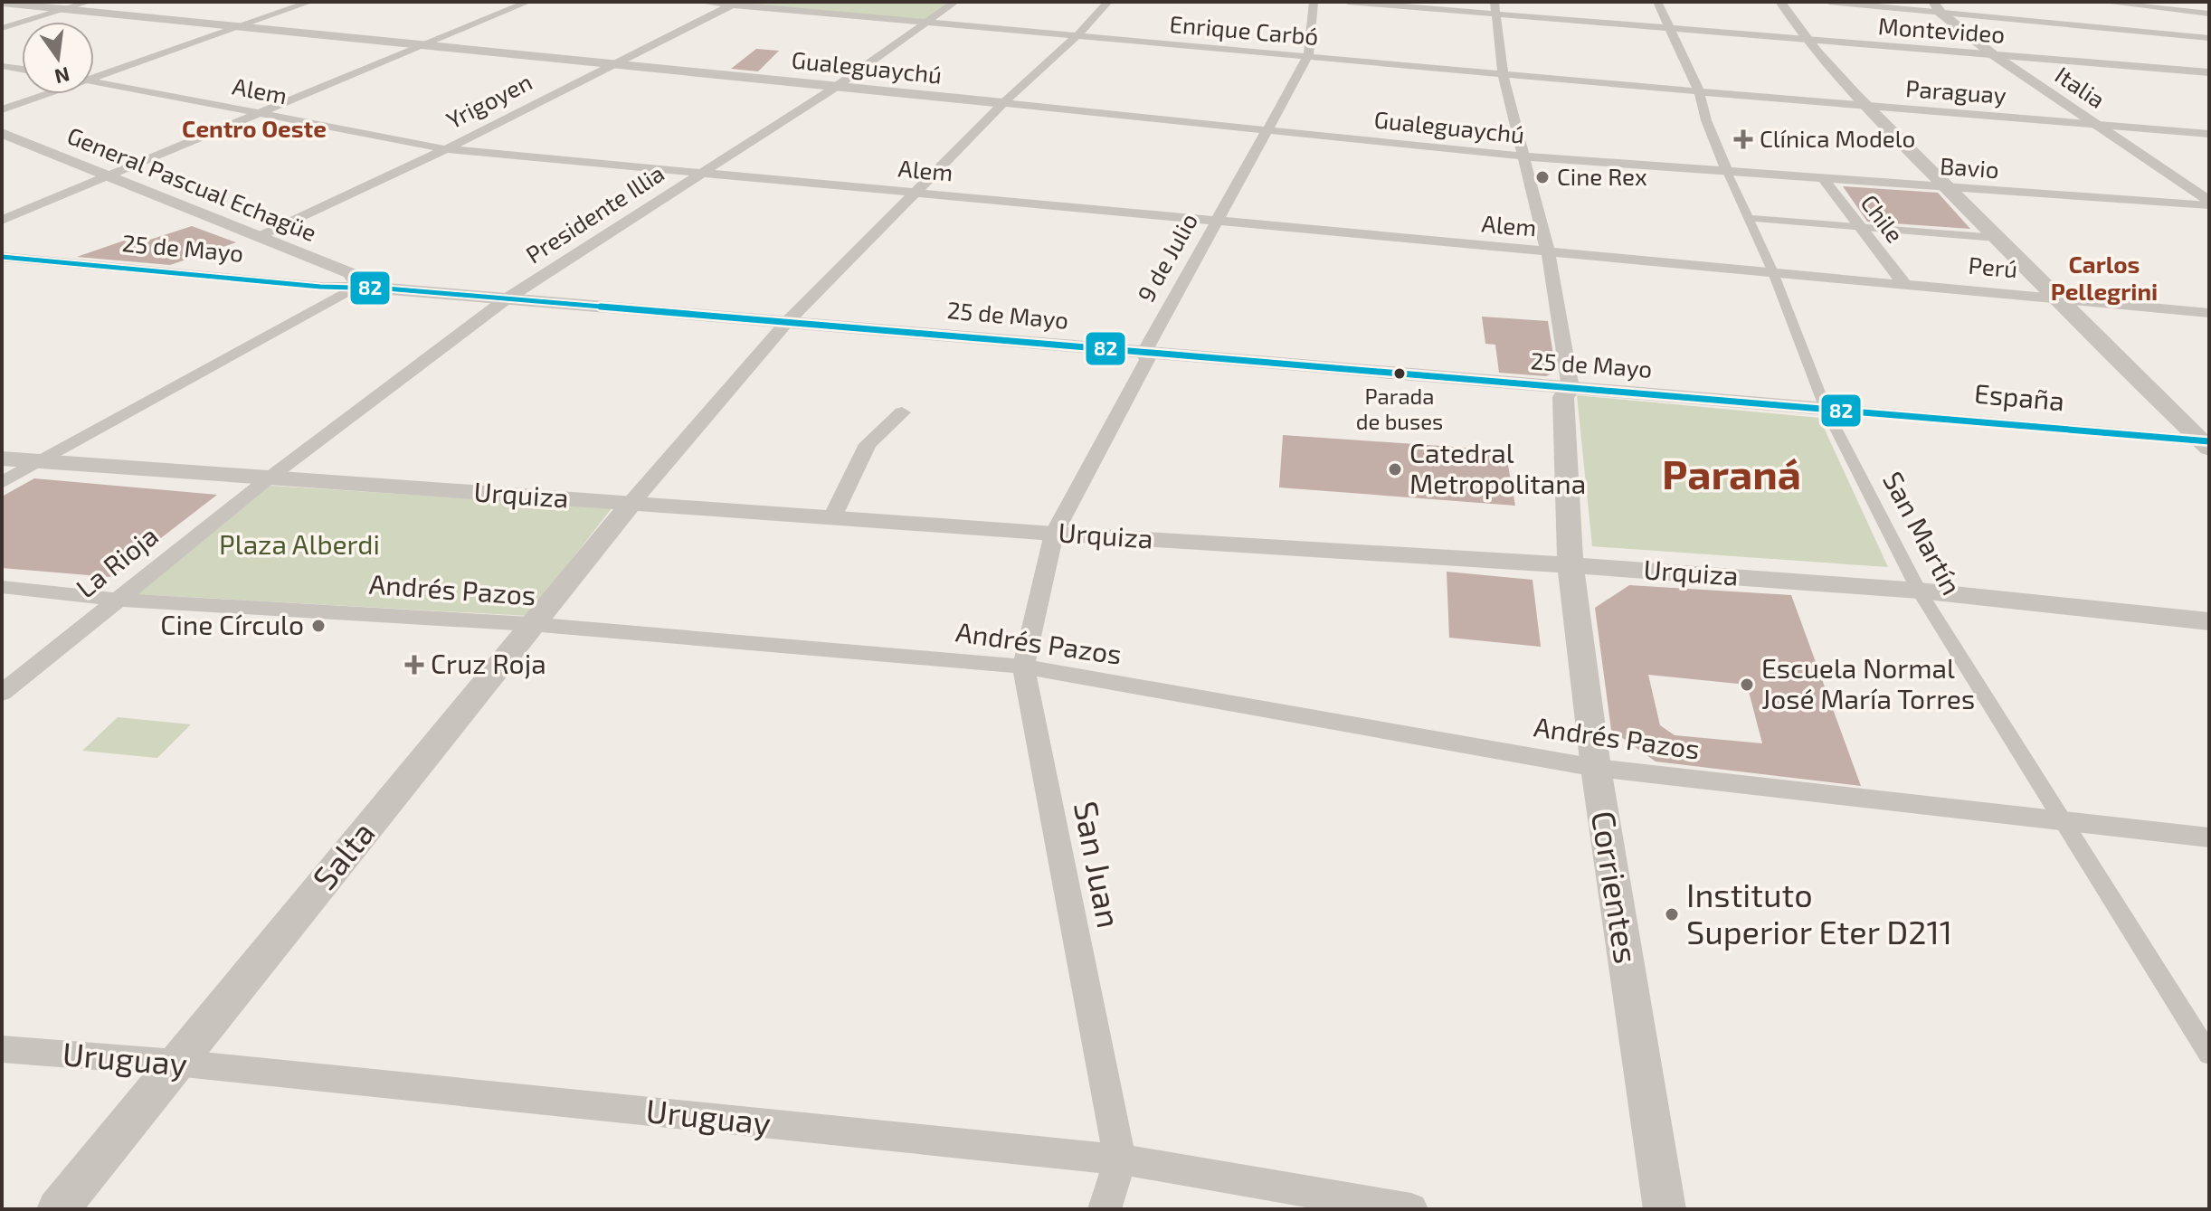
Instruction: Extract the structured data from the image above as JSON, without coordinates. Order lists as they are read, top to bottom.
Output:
{
  "streets": {
    "street": [
      "Enrique Carbó",
      "Montevideo",
      "Gualeguaychú",
      "Italia",
      "Alem",
      "Paraguay",
      "Yrigoyen",
      "Bavio",
      "General Pascual Echagüe",
      "Presidente Illia",
      "Chile",
      "25 de Mayo",
      "9 de Julio",
      "Perú",
      "España",
      "Urquiza",
      "San Martín",
      "La Rioja",
      "Andrés Pazos",
      "Salta",
      "San Juan",
      "Corrientes",
      "Uruguay"
    ]
  },
  "crossings": [
    ["Enrique Carbó", "Paraguay"],
    ["Enrique Carbó", "Yrigoyen"],
    ["Enrique Carbó", "Presidente Illia"],
    ["Enrique Carbó", "9 de Julio"],
    ["Enrique Carbó", "San Martín"],
    ["Montevideo", "Italia"],
    ["Montevideo", "San Martín"],
    ["Gualeguaychú", "Yrigoyen"],
    ["Gualeguaychú", "Bavio"],
    ["Gualeguaychú", "Presidente Illia"],
    ["Gualeguaychú", "9 de Julio"],
    ["Gualeguaychú", "San Martín"],
    ["Italia", "Paraguay"],
    ["Italia", "Bavio"],
    ["Alem", "Yrigoyen"],
    ["Alem", "Presidente Illia"],
    ["Alem", "9 de Julio"],
    ["Alem", "Perú"],
    ["Alem", "San Martín"],
    ["Paraguay", "San Martín"],
    ["Yrigoyen", "General Pascual Echagüe"],
    ["Bavio", "Chile"],
    ["Bavio", "San Martín"],
    ["General Pascual Echagüe", "25 de Mayo"],
    ["Presidente Illia", "25 de Mayo"],
    ["Presidente Illia", "Urquiza"],
    ["Presidente Illia", "La Rioja"],
    ["Chile", "Perú"],
    ["25 de Mayo", "9 de Julio"],
    ["25 de Mayo", "España"],
    ["25 de Mayo", "San Martín"],
    ["25 de Mayo", "Corrientes"],
    ["9 de Julio", "Urquiza"],
    ["9 de Julio", "San Juan"],
    ["Perú", "San Martín"],
    ["España", "San Martín"],
    ["Urquiza", "San Martín"],
    ["Urquiza", "La Rioja"],
    ["Urquiza", "Salta"],
    ["Urquiza", "San Juan"],
    ["Urquiza", "Corrientes"],
    ["San Martín", "Andrés Pazos"],
    ["La Rioja", "Andrés Pazos"],
    ["Andrés Pazos", "Salta"],
    ["Andrés Pazos", "San Juan"],
    ["Andrés Pazos", "Corrientes"],
    ["Salta", "Uruguay"],
    ["San Juan", "Uruguay"]
  ],
  "districts": ["Centro Oeste", "Carlos Pellegrini", "Paraná"],
  "parks": ["Plaza Alberdi"],
  "places": {
    "health": ["Clínica Modelo", "Cruz Roja"],
    "other": [
      "Cine Rex",
      "Parada de buses",
      "Catedral Metropolitana",
      "Cine Círculo",
      "Escuela Normal José María Torres",
      "Instituto Superior Eter D211"
    ]
  },
  "lines": ["transit line 82"],
  "north": "bottom"
}
